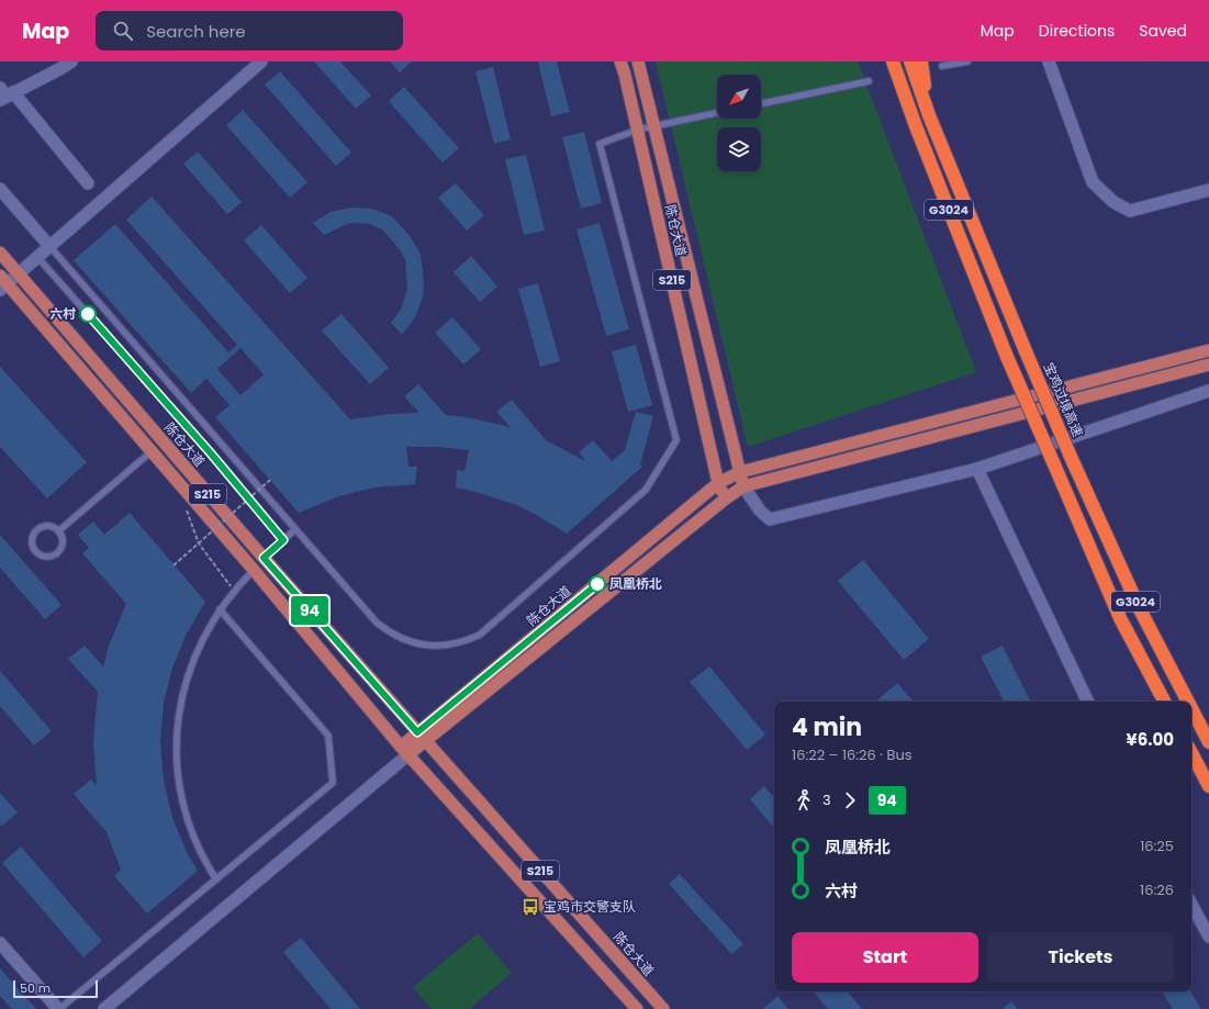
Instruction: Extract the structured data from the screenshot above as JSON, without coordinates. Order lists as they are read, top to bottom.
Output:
{
  "streets": {
    "highway": ["G3024", "宝鸡过境高速"],
    "main road": ["陈仓大道", "S215"]
  },
  "crossings": [
    ["陈仓大道", "S215"]
  ],
  "places": {
    "other": ["六村", "凤凰桥北"],
    "bus stop": ["宝鸡市交警支队"]
  },
  "lines": ["bus line 94"],
  "scale_bar": "50 m",
  "north": "bottom left",
  "page": {
    "header": "Map",
    "search": "Search here",
    "nav": ["Map", "Directions", "Saved"],
    "on_map": "94",
    "heading": ["4 min", "16:22 – 16:26 · Bus", "¥6.00"],
    "legs": ["3", "94"],
    "list": [
      {
        "name": "凤凰桥北",
        "value": "16:25"
      },
      {
        "name": "六村",
        "value": "16:26"
      }
    ],
    "buttons": ["Start", "Tickets"],
    "scale": "50 m"
  }
}
